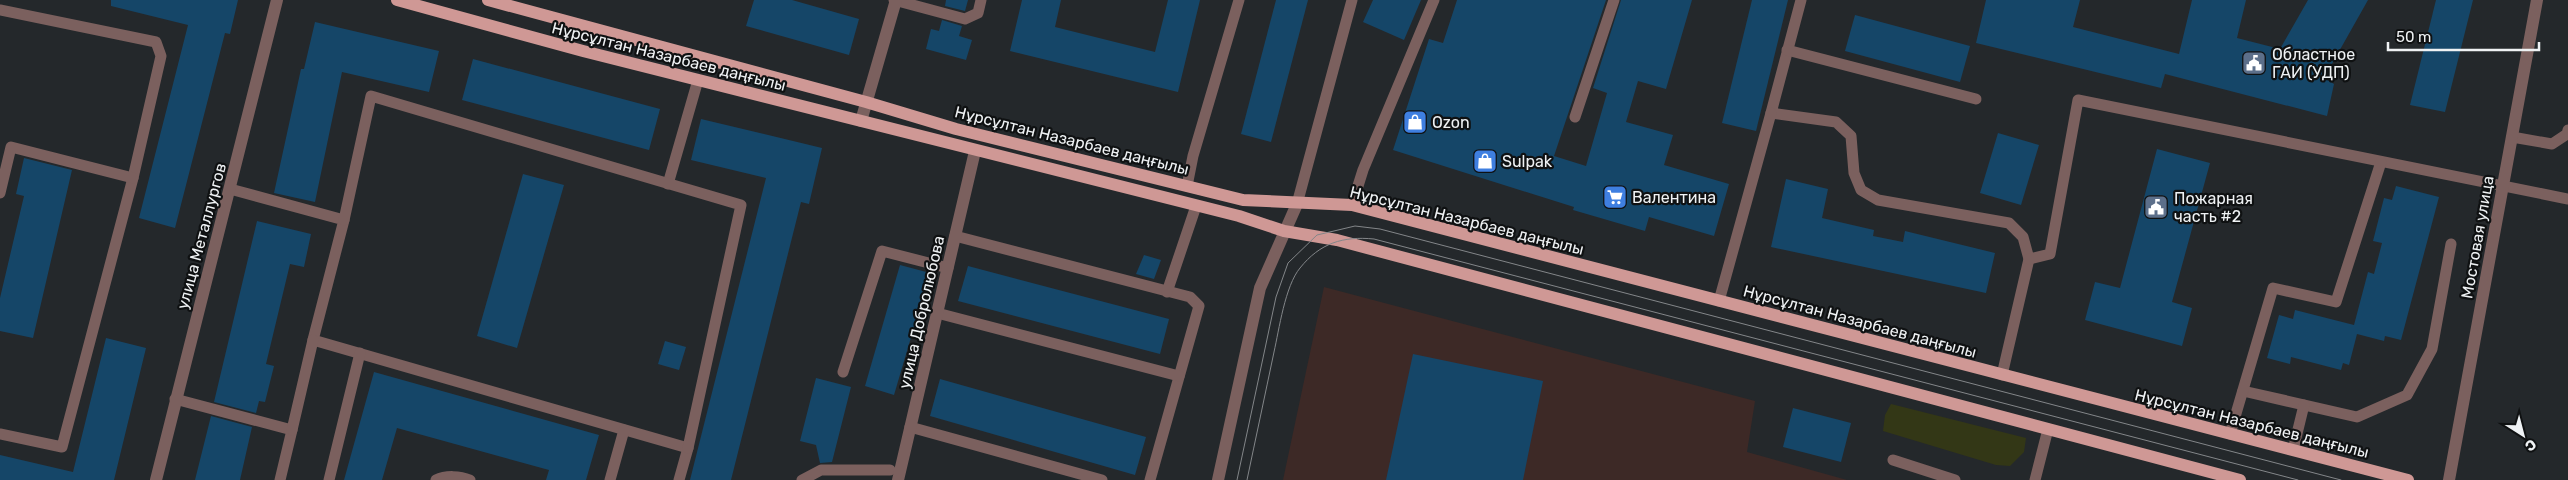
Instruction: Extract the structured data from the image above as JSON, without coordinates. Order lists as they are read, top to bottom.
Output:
{
  "streets": {
    "main road": ["Нұрсұлтан Назарбаев даңғылы"],
    "street": ["улица Металлургов", "Мостовая улица", "улица Добролюбова"]
  },
  "crossings": [
    ["Нұрсұлтан Назарбаев даңғылы", "улица Добролюбова"]
  ],
  "places": {
    "public building": ["Областное ГАИ (УДП)", "Пожарная часть #2"],
    "shop": ["Ozon", "Sulpak"],
    "supermarket": ["Валентина"]
  },
  "scale_bar": "50 m",
  "north": "bottom right"
}
